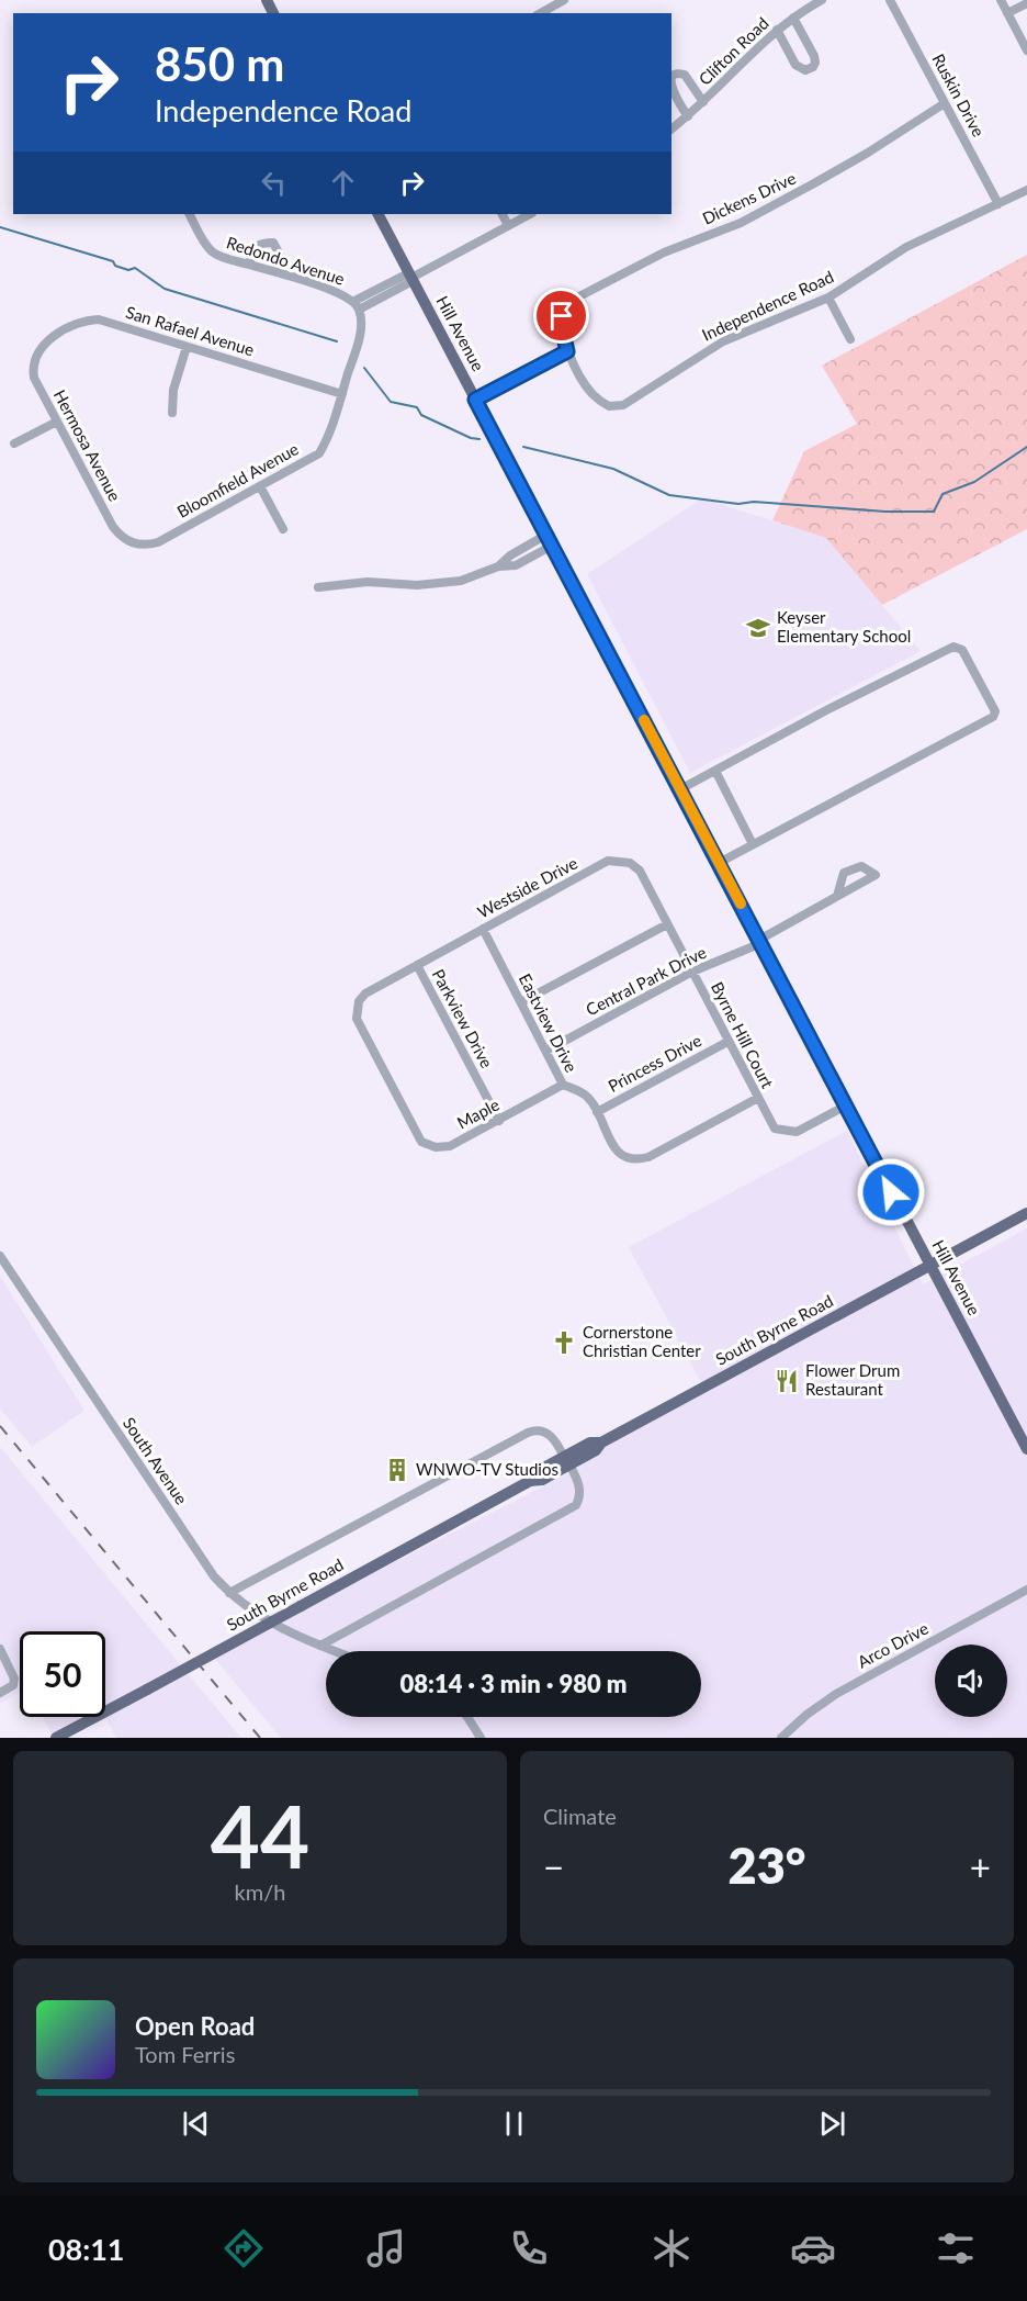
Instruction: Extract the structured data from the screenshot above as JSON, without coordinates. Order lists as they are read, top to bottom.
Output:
{
  "streets": {
    "main road": ["Hill Avenue", "South Byrne Road"],
    "street": [
      "Clifton Road",
      "Ruskin Drive",
      "Dickens Drive",
      "Redondo Avenue",
      "Independence Road",
      "San Rafael Avenue",
      "Hermosa Avenue",
      "Bloomfield Avenue",
      "Westside Drive",
      "Central Park Drive",
      "Parkview Drive",
      "Eastview Drive",
      "Byrne Hill Court",
      "Princess Drive",
      "Maple",
      "South Avenue",
      "Arco Drive"
    ]
  },
  "crossings": [
    ["Ruskin Drive", "Dickens Drive"],
    ["Ruskin Drive", "Independence Road"],
    ["Dickens Drive", "Independence Road"],
    ["Redondo Avenue", "Bloomfield Avenue"],
    ["San Rafael Avenue", "Hermosa Avenue"],
    ["San Rafael Avenue", "Bloomfield Avenue"],
    ["Hill Avenue", "Central Park Drive"],
    ["Hill Avenue", "Byrne Hill Court"],
    ["Hill Avenue", "South Byrne Road"],
    ["Hermosa Avenue", "Bloomfield Avenue"],
    ["Westside Drive", "Parkview Drive"],
    ["Westside Drive", "Eastview Drive"],
    ["Westside Drive", "Byrne Hill Court"],
    ["Westside Drive", "Maple"],
    ["Central Park Drive", "Eastview Drive"],
    ["Central Park Drive", "Byrne Hill Court"],
    ["Parkview Drive", "Maple"],
    ["Eastview Drive", "Byrne Hill Court"],
    ["Eastview Drive", "Princess Drive"],
    ["Eastview Drive", "Maple"],
    ["Byrne Hill Court", "Princess Drive"],
    ["South Byrne Road", "South Avenue"]
  ],
  "places": {
    "school or university": ["Keyser Elementary School"],
    "church": ["Cornerstone Christian Center"],
    "restaurant": ["Flower Drum Restaurant"],
    "building": ["WNWO-TV Studios"]
  },
  "page": {
    "turn": ["850 m", "Independence Road"],
    "limit": "50",
    "trip": "08:14 · 3 min · 980 m",
    "tile": [
      ["44", "km/h"],
      "Climate"
    ],
    "heat": ["−", "23°", "+"],
    "song": ["Open Road", "Tom Ferris"],
    "tabs": "08:11"
  }
}
